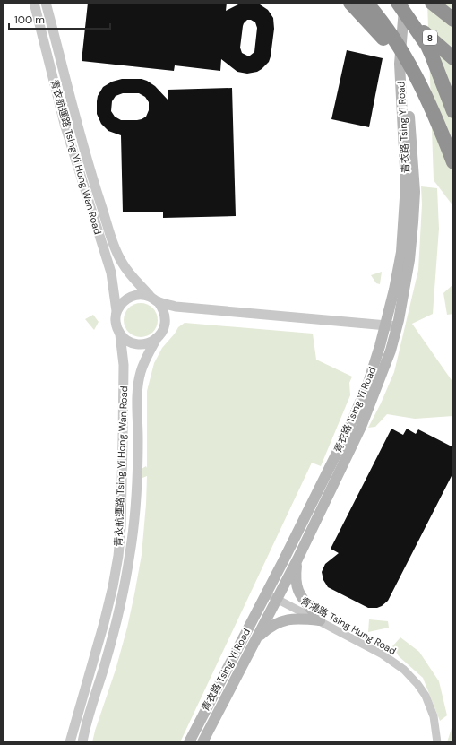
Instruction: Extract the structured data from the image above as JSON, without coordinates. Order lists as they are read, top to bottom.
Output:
{
  "streets": {
    "highway": ["8"],
    "main road": ["青衣路 Tsing Yi Road"],
    "street": ["青衣航運路 Tsing Yi Hong Wan Road", "青鴻路 Tsing Hung Road"]
  },
  "crossings": [
    ["青衣路 Tsing Yi Road", "青鴻路 Tsing Hung Road"]
  ],
  "scale_bar": "100 m"
}
